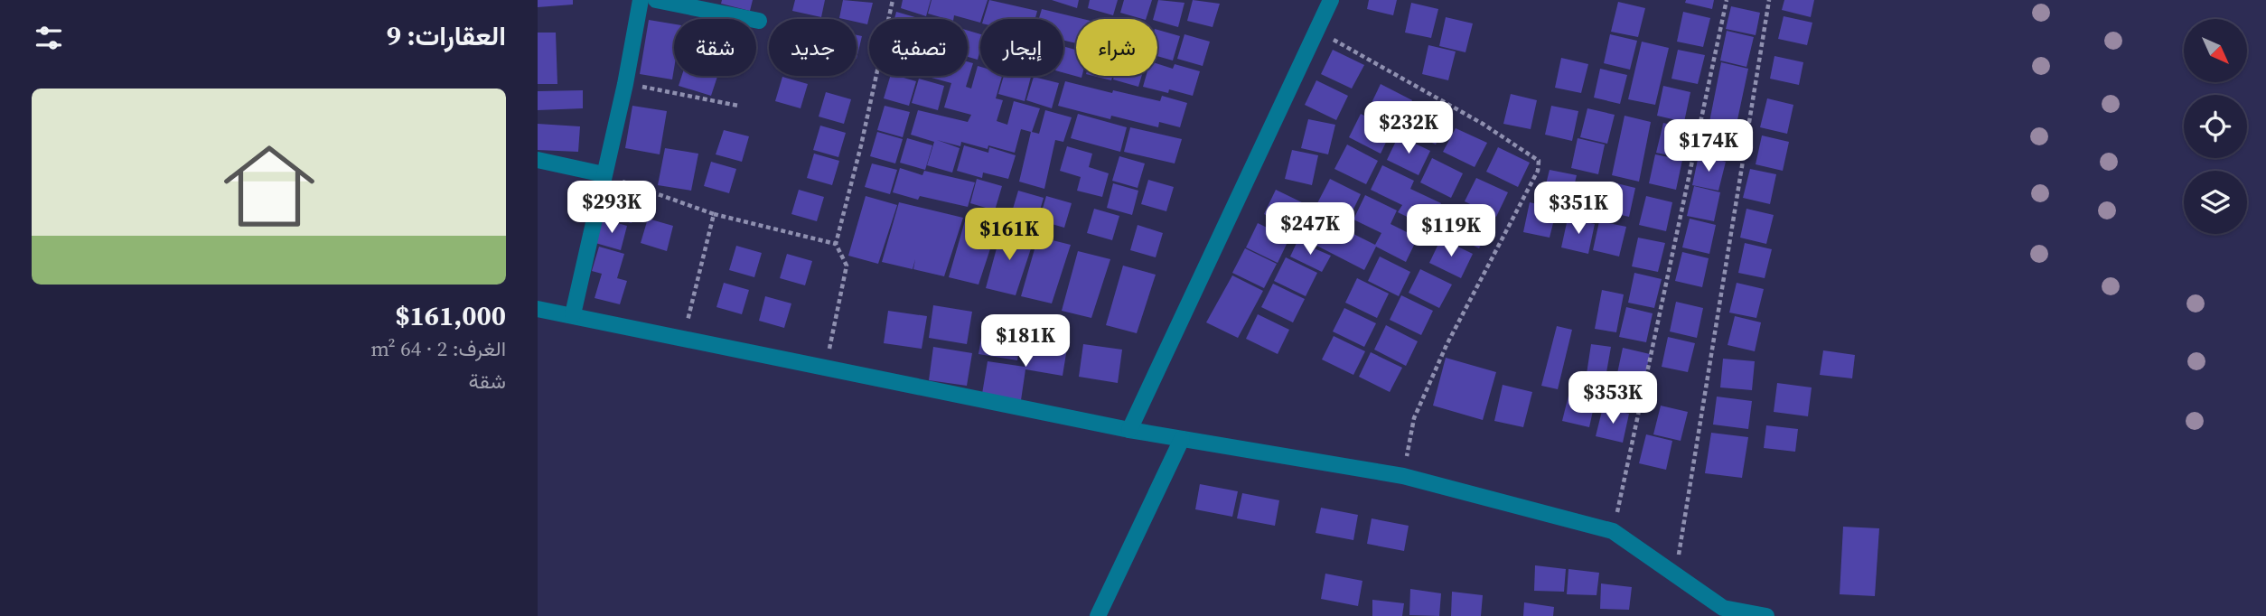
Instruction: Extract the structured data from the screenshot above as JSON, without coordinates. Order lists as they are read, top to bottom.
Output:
{
  "north": "bottom right",
  "page": {
    "heading": "العقارات: 9",
    "chip": [
      "شراء",
      "إيجار",
      "تصفية",
      "جديد",
      "شقة"
    ],
    "list": [
      {
        "name": "$161,000",
        "note": "الغرف: 2 · 64 m² · شقة"
      }
    ],
    "price": [
      "$232K",
      "$174K",
      "$293K",
      "$351K",
      "$247K",
      "$119K",
      "$161K",
      "$181K",
      "$353K"
    ]
  }
}
